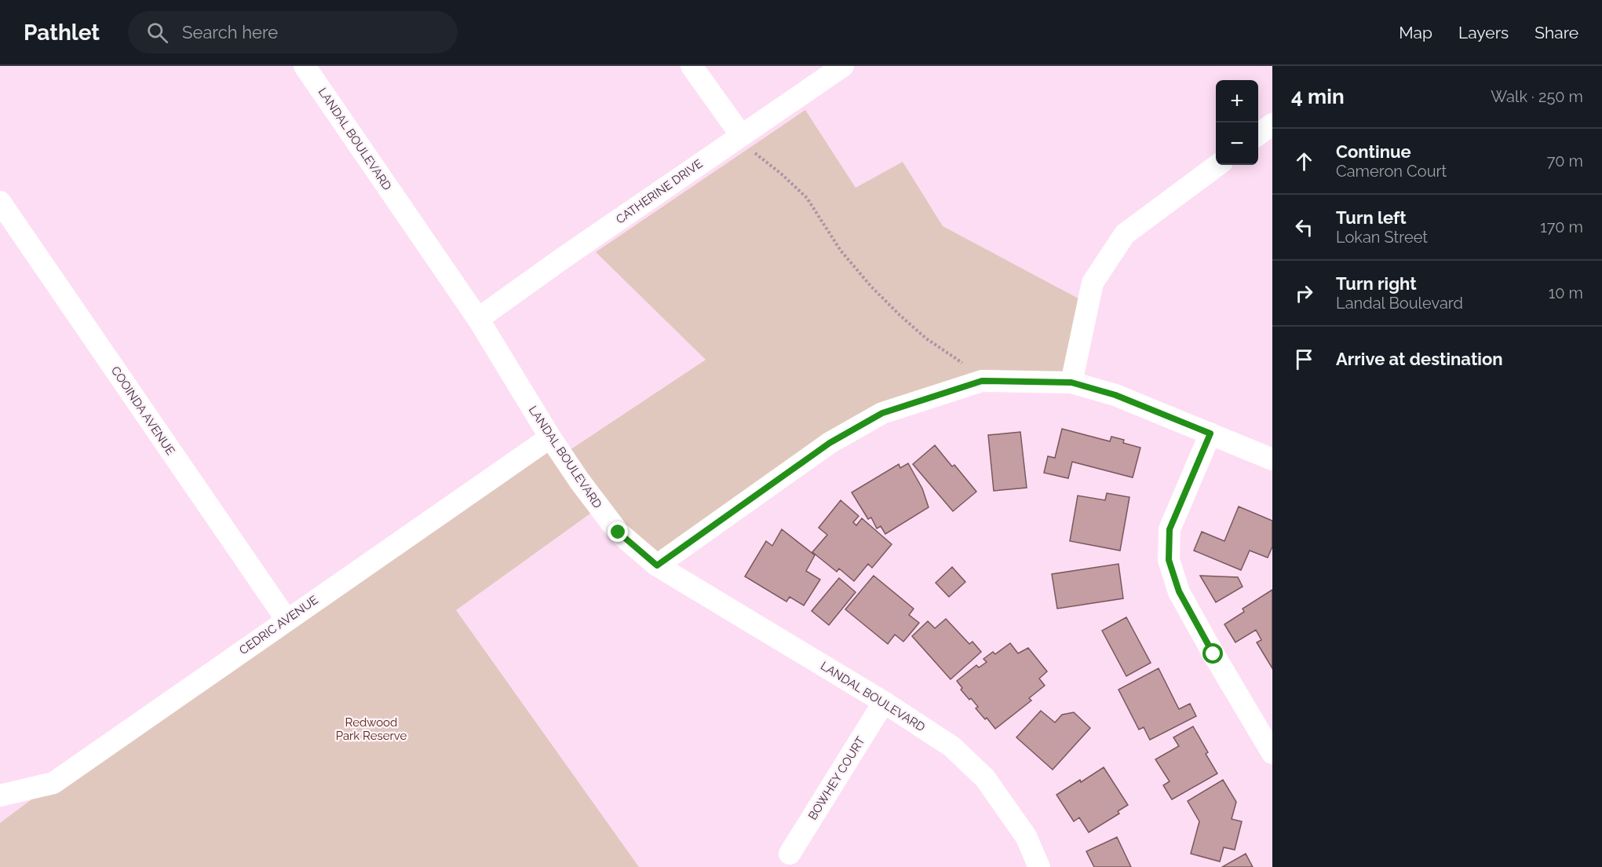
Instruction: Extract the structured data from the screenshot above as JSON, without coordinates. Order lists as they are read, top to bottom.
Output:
{
  "streets": {
    "street": [
      "LANDAL BOULEVARD",
      "CATHERINE DRIVE",
      "COOINDA AVENUE",
      "CEDRIC AVENUE",
      "BOWHEY COURT"
    ]
  },
  "crossings": [
    ["LANDAL BOULEVARD", "CATHERINE DRIVE"],
    ["LANDAL BOULEVARD", "CEDRIC AVENUE"],
    ["LANDAL BOULEVARD", "BOWHEY COURT"],
    ["COOINDA AVENUE", "CEDRIC AVENUE"]
  ],
  "parks": ["Redwood Park Reserve"],
  "page": {
    "header": "Pathlet",
    "search": "Search here",
    "nav": ["Map", "Layers", "Share"],
    "heading": ["4 min", "Walk · 250 m"],
    "map_buttons": ["+", "−"],
    "list": [
      ["Continue", "Cameron Court", "70 m"],
      ["Turn left", "Lokan Street", "170 m"],
      ["Turn right", "Landal Boulevard", "10 m"],
      "Arrive at destination"
    ]
  }
}
